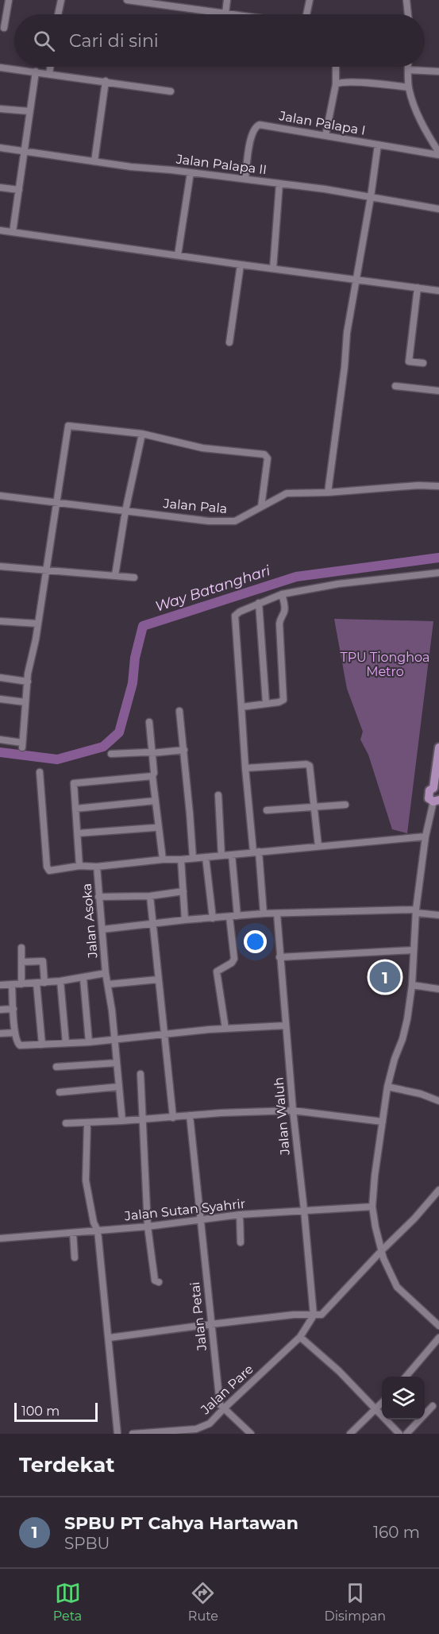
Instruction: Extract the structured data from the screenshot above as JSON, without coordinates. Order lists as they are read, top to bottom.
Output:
{
  "streets": {
    "street": [
      "Jalan Palapa I",
      "Jalan Palapa II",
      "Jalan Pala",
      "Jalan Asoka",
      "Jalan Waluh",
      "Jalan Sutan Syahrir",
      "Jalan Petai",
      "Jalan Pare"
    ]
  },
  "crossings": [
    ["Jalan Palapa I", "Jalan Palapa II"],
    ["Jalan Waluh", "Jalan Sutan Syahrir"],
    ["Jalan Waluh", "Jalan Pare"],
    ["Jalan Sutan Syahrir", "Jalan Petai"],
    ["Jalan Petai", "Jalan Pare"]
  ],
  "water": ["Way Batanghari"],
  "parks": ["TPU Tionghoa Metro"],
  "scale_bar": "100 m",
  "page": {
    "search": "Cari di sini",
    "pins": "1",
    "scale": "100 m",
    "heading": "Terdekat",
    "list": [
      {
        "mark": "1",
        "name": "SPBU PT Cahya Hartawan",
        "note": "SPBU",
        "value": "160 m"
      }
    ],
    "nav": ["Peta", "Rute", "Disimpan"]
  }
}
